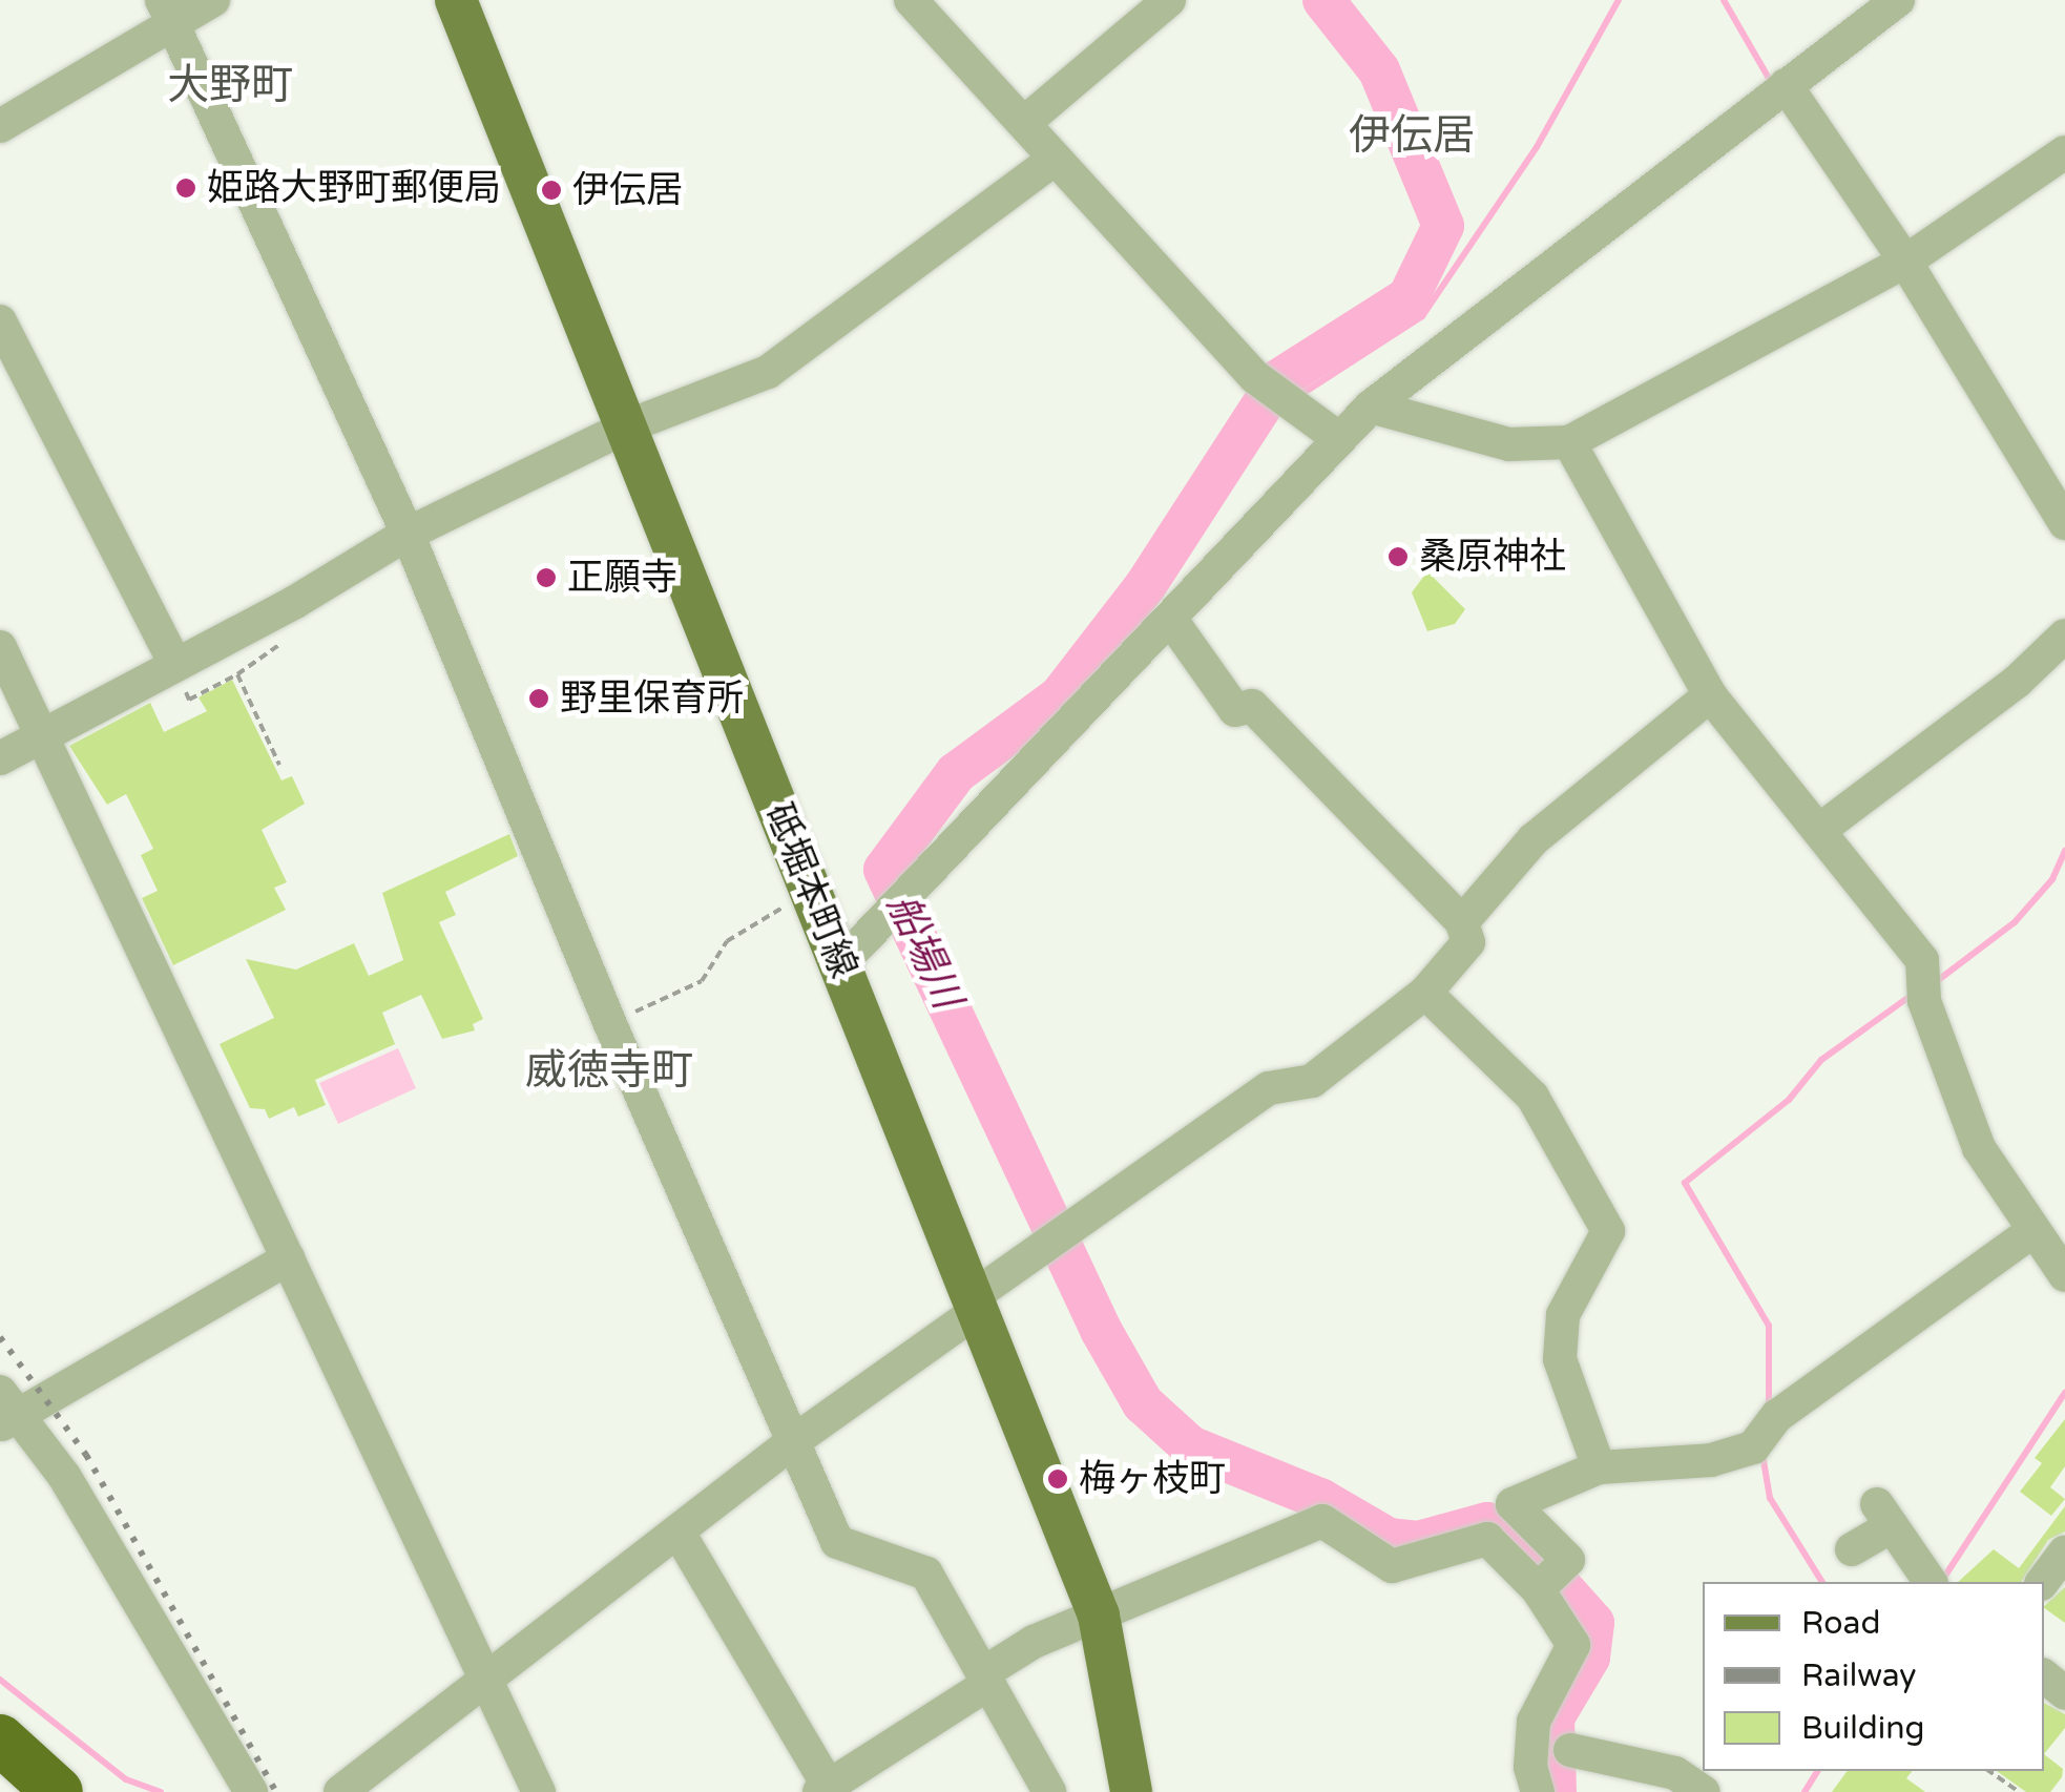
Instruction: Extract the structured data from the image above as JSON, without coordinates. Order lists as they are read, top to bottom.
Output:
{
  "streets": {
    "main road": ["砥堀本町線"]
  },
  "districts": ["大野町", "伊伝居", "威徳寺町"],
  "water": ["船場川"],
  "places": [
    "姫路大野町郵便局",
    "伊伝居",
    "桑原神社",
    "正願寺",
    "野里保育所",
    "梅ヶ枝町"
  ],
  "legend": ["Road", "Railway", "Building"]
}
